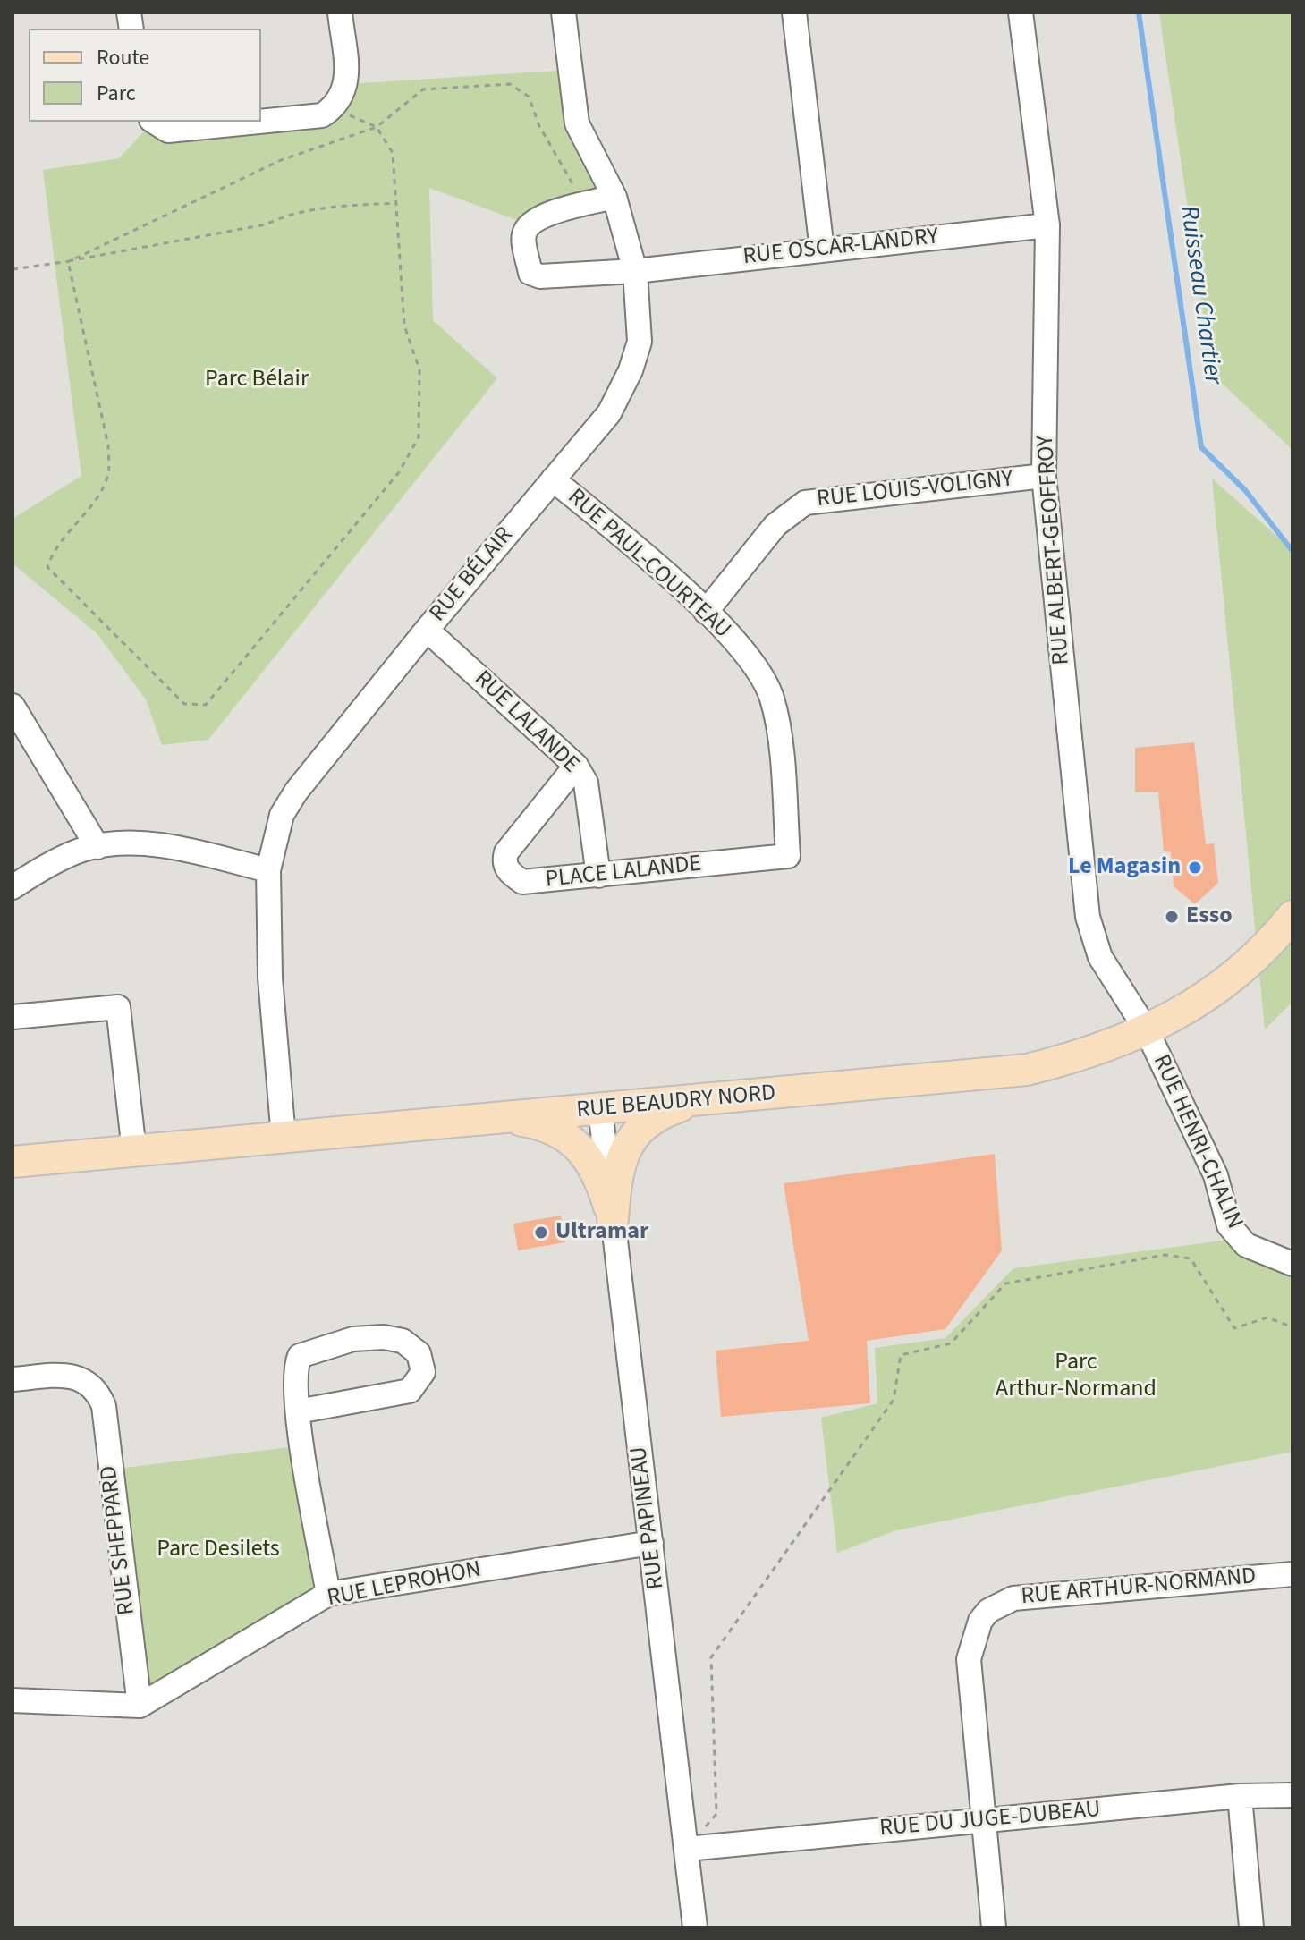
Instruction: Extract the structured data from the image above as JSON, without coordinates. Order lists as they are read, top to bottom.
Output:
{
  "streets": {
    "main road": ["RUE BEAUDRY NORD"],
    "street": [
      "RUE OSCAR-LANDRY",
      "RUE LOUIS-VOLIGNY",
      "RUE ALBERT-GEOFFROY",
      "RUE PAUL-COURTEAU",
      "RUE BÉLAIR",
      "RUE LALANDE",
      "PLACE LALANDE",
      "RUE HENRI-CHALIN",
      "RUE PAPINEAU",
      "RUE SHEPPARD",
      "RUE LEPROHON",
      "RUE ARTHUR-NORMAND",
      "RUE DU JUGE-DUBEAU"
    ]
  },
  "crossings": [
    ["RUE OSCAR-LANDRY", "RUE ALBERT-GEOFFROY"],
    ["RUE OSCAR-LANDRY", "RUE BÉLAIR"],
    ["RUE LOUIS-VOLIGNY", "RUE ALBERT-GEOFFROY"],
    ["RUE LOUIS-VOLIGNY", "RUE PAUL-COURTEAU"],
    ["RUE ALBERT-GEOFFROY", "RUE BEAUDRY NORD"],
    ["RUE ALBERT-GEOFFROY", "RUE HENRI-CHALIN"],
    ["RUE PAUL-COURTEAU", "RUE BÉLAIR"],
    ["RUE PAUL-COURTEAU", "PLACE LALANDE"],
    ["RUE BÉLAIR", "RUE LALANDE"],
    ["RUE BÉLAIR", "RUE BEAUDRY NORD"],
    ["RUE LALANDE", "PLACE LALANDE"],
    ["RUE BEAUDRY NORD", "RUE HENRI-CHALIN"],
    ["RUE BEAUDRY NORD", "RUE PAPINEAU"],
    ["RUE PAPINEAU", "RUE LEPROHON"],
    ["RUE PAPINEAU", "RUE DU JUGE-DUBEAU"],
    ["RUE SHEPPARD", "RUE LEPROHON"],
    ["RUE ARTHUR-NORMAND", "RUE DU JUGE-DUBEAU"]
  ],
  "water": ["Ruisseau Chartier"],
  "parks": ["Parc Bélair", "Parc Arthur-Normand", "Parc Desilets"],
  "places": ["Le Magasin", "Esso", "Ultramar"],
  "legend": ["Route", "Parc"]
}
